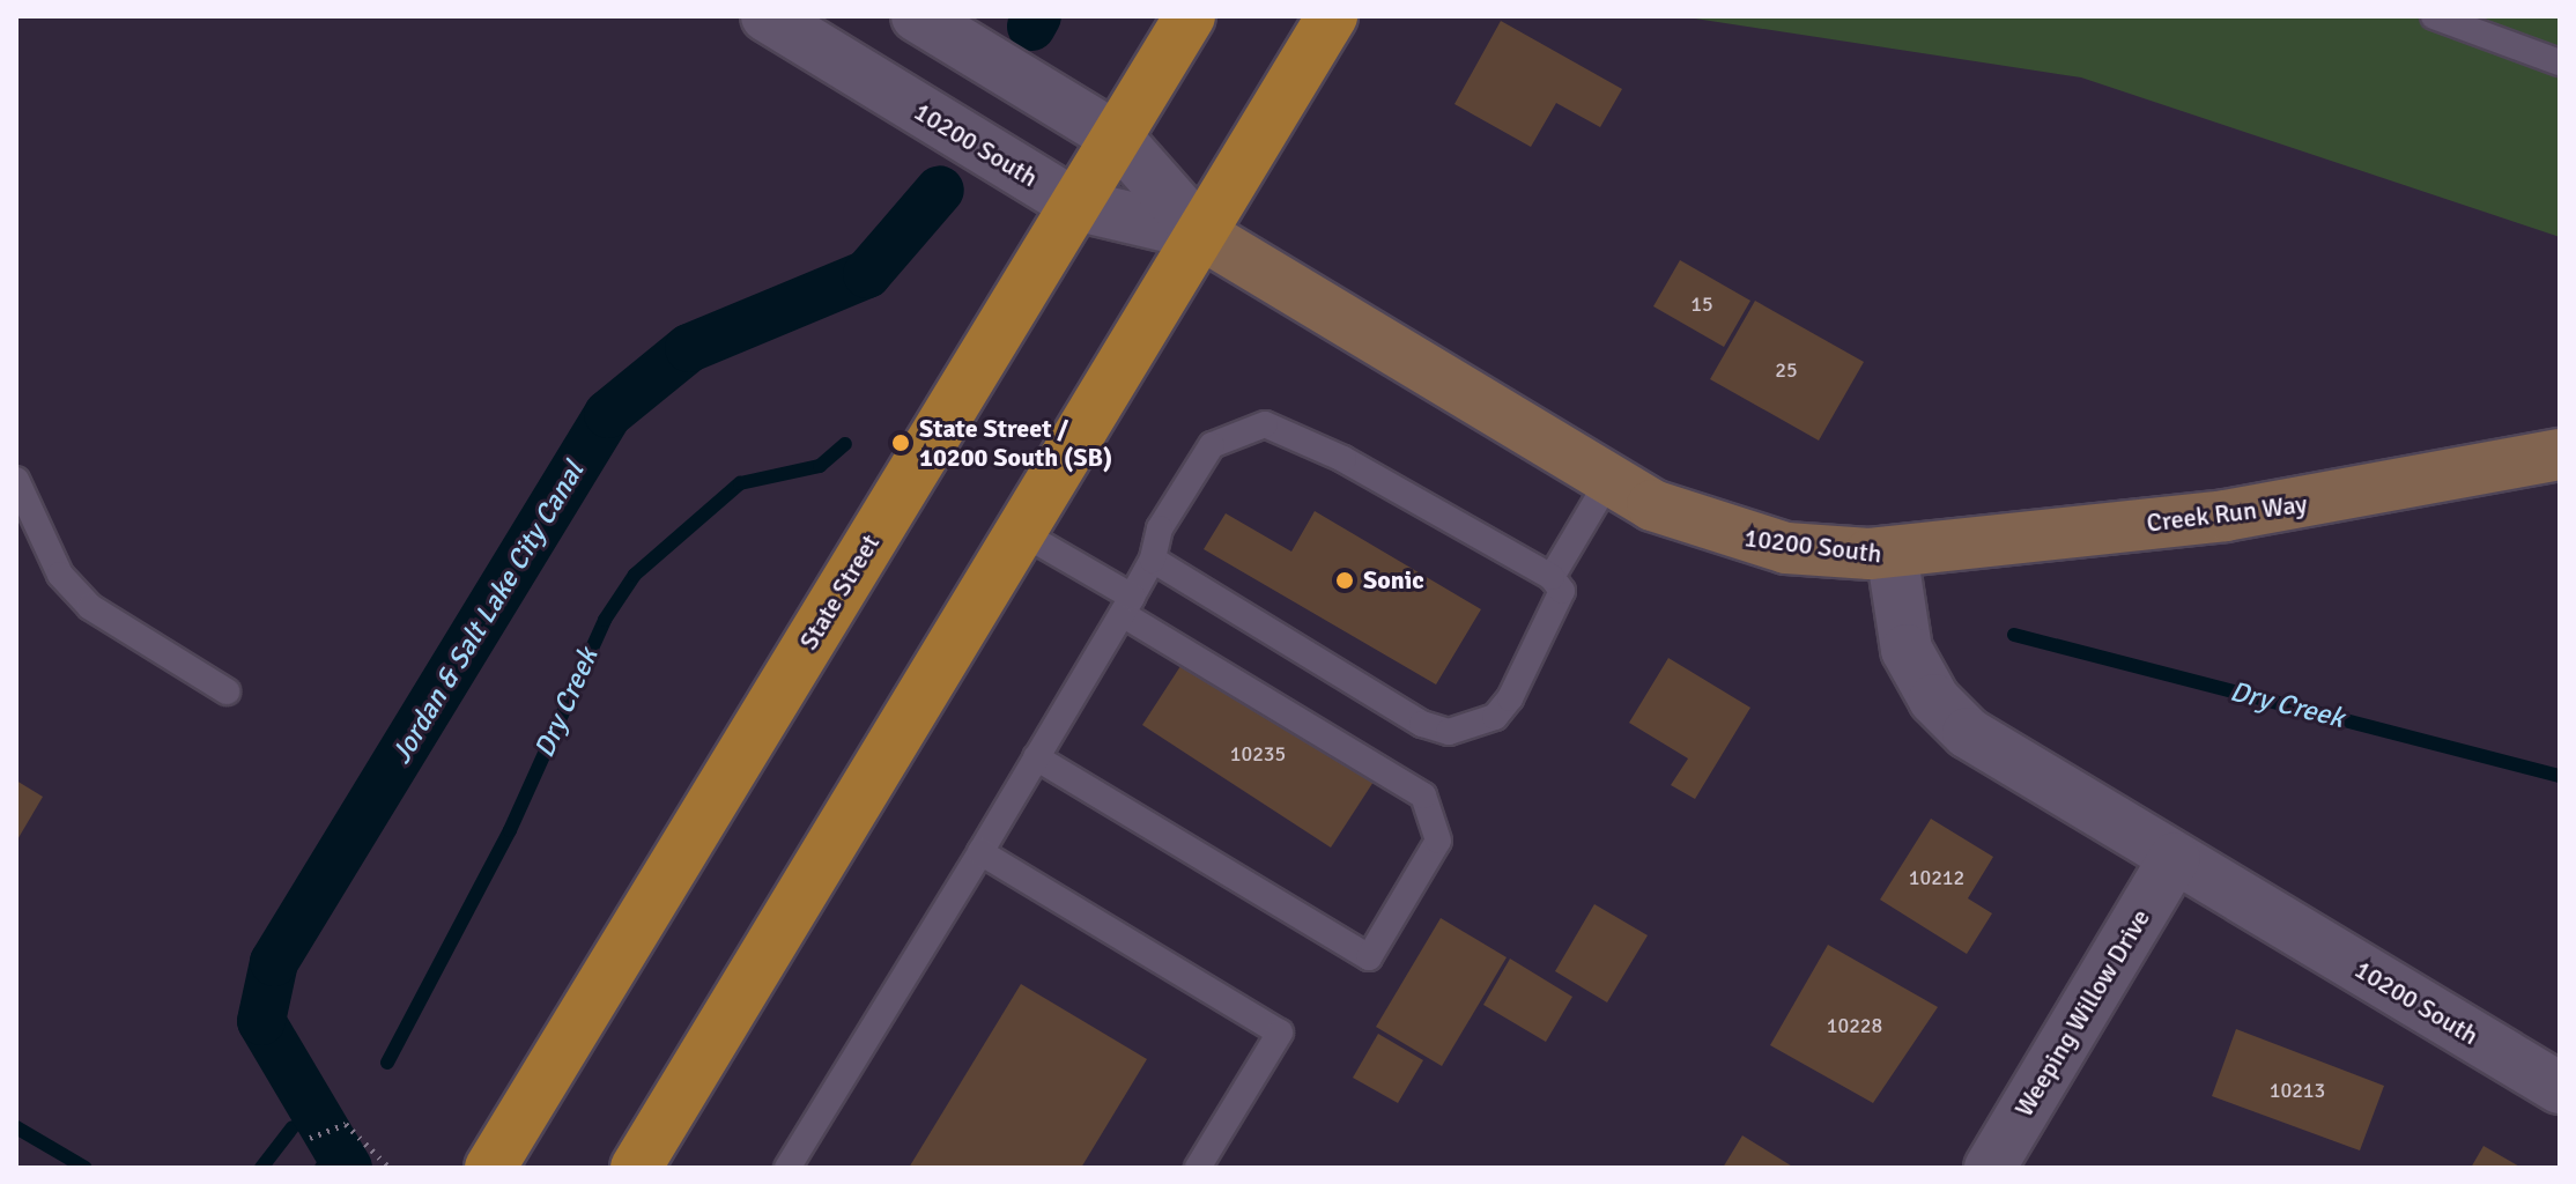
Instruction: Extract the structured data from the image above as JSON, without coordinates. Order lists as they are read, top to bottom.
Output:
{
  "streets": {
    "main road": ["State Street"],
    "street": ["10200 South", "Creek Run Way", "Weeping Willow Drive"]
  },
  "crossings": [
    ["10200 South", "Creek Run Way"],
    ["10200 South", "State Street"],
    ["10200 South", "Weeping Willow Drive"]
  ],
  "water": ["Jordan & Salt Lake City Canal", "Dry Creek"],
  "places": ["State Street / 10200 South (SB)", "Sonic"],
  "house_numbers": [
    "15",
    "25",
    "10235",
    "10212",
    "10228",
    "10213"
  ]
}
